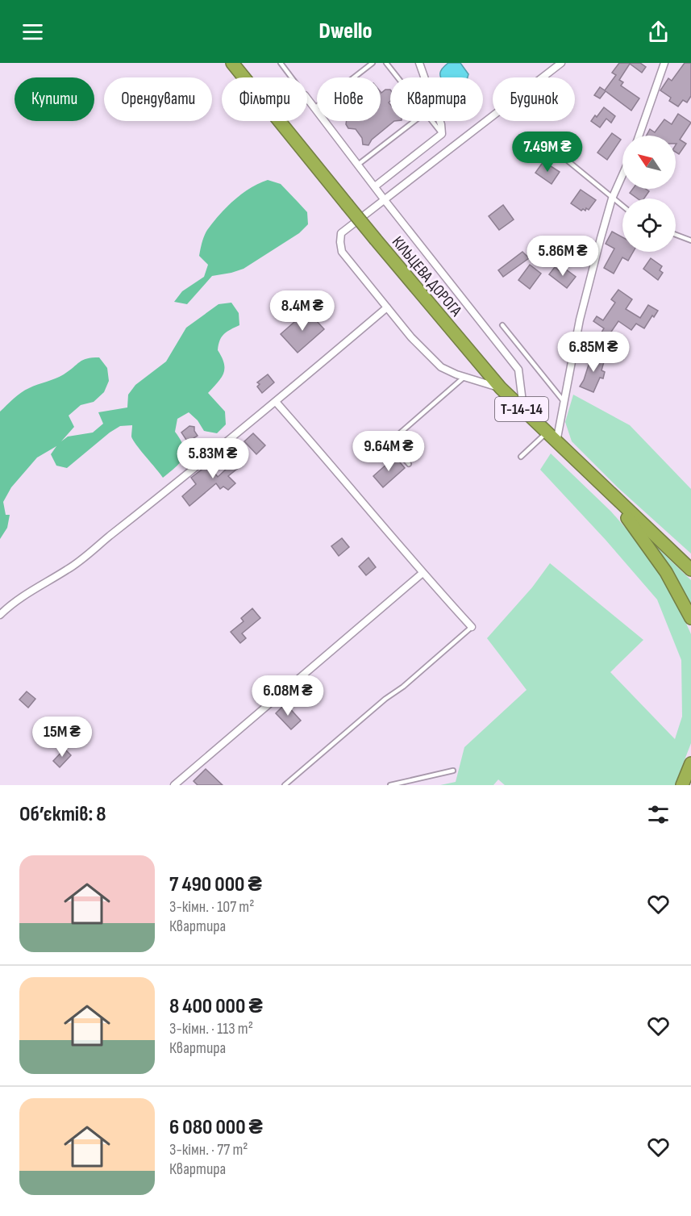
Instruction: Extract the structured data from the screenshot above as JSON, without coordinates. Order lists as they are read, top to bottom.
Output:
{
  "streets": {
    "highway": ["КІЛЬЦЕВА ДОРОГА", "Т-14-14"]
  },
  "crossings": [
    ["КІЛЬЦЕВА ДОРОГА", "Т-14-14"]
  ],
  "north": "top left",
  "page": {
    "header": "Dwello",
    "chip": [
      "Купити",
      "Орендувати",
      "Фільтри",
      "Нове",
      "Квартира",
      "Будинок"
    ],
    "price": [
      "7.49M ₴",
      "5.86M ₴",
      "8.4M ₴",
      "6.85M ₴",
      "9.64M ₴",
      "5.83M ₴",
      "6.08M ₴",
      "15M ₴"
    ],
    "heading": "Об’єктів: 8",
    "list": [
      {
        "name": "7 490 000 ₴",
        "note": "3-кімн. · 107 m² · Квартира"
      },
      {
        "name": "8 400 000 ₴",
        "note": "3-кімн. · 113 m² · Квартира"
      },
      {
        "name": "6 080 000 ₴",
        "note": "3-кімн. · 77 m² · Квартира"
      }
    ]
  }
}
